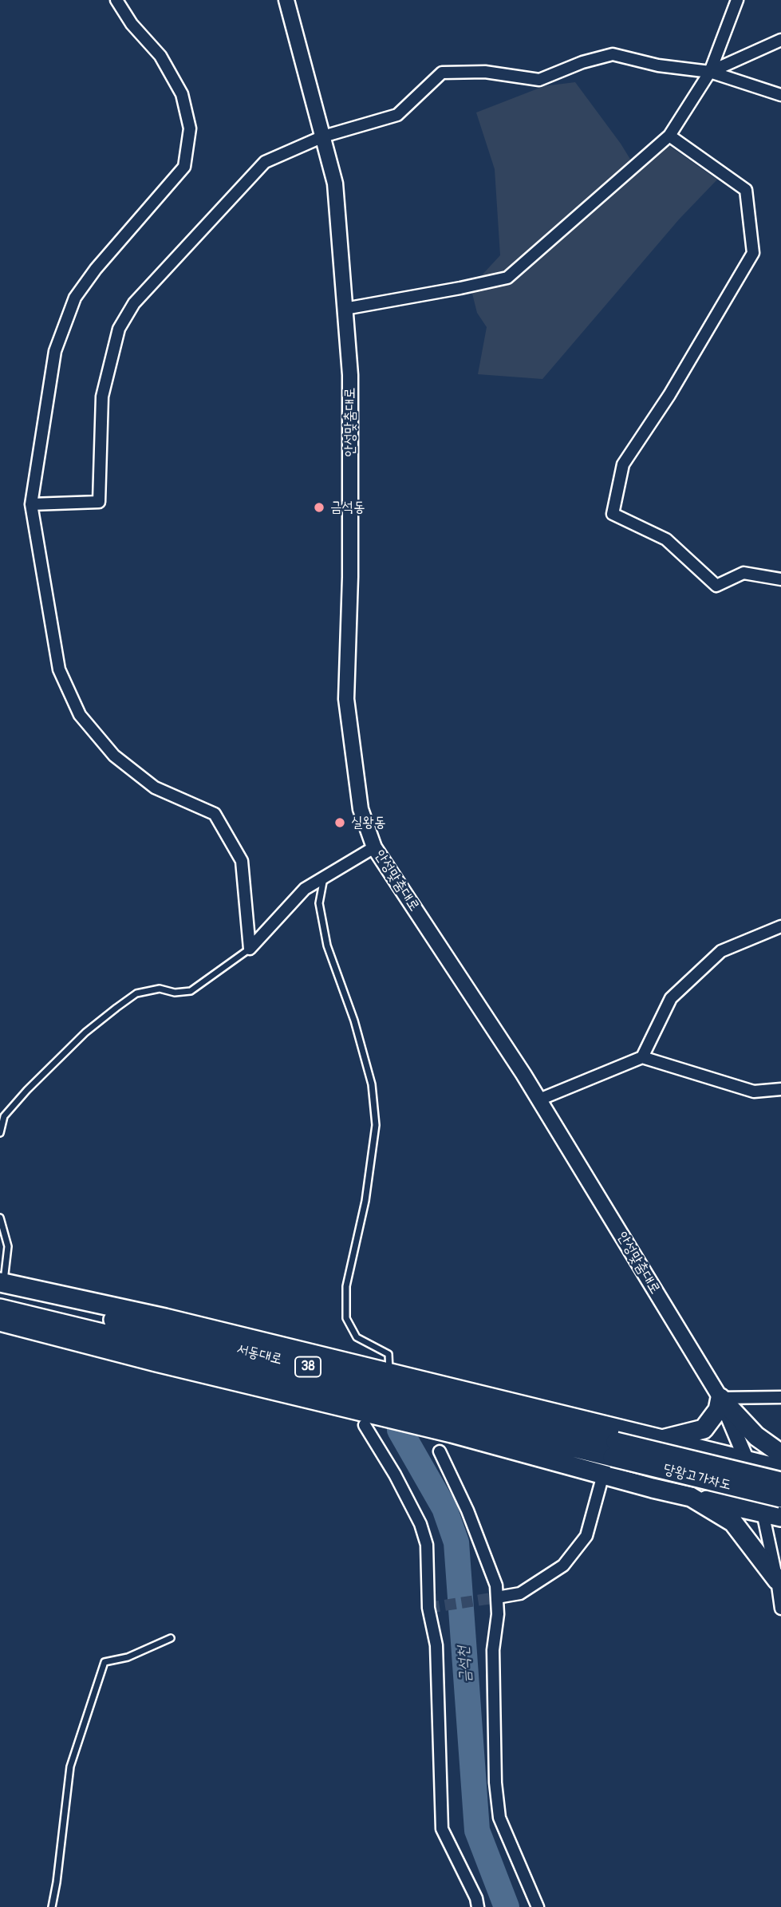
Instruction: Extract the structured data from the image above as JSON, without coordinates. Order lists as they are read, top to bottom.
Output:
{
  "streets": {
    "highway": ["서동대로", "38", "당왕고가차도"],
    "street": ["안성맞춤대로"]
  },
  "crossings": [
    ["서동대로", "당왕고가차도"]
  ],
  "water": ["금석천"],
  "places": ["금석동", "실왕동"]
}
